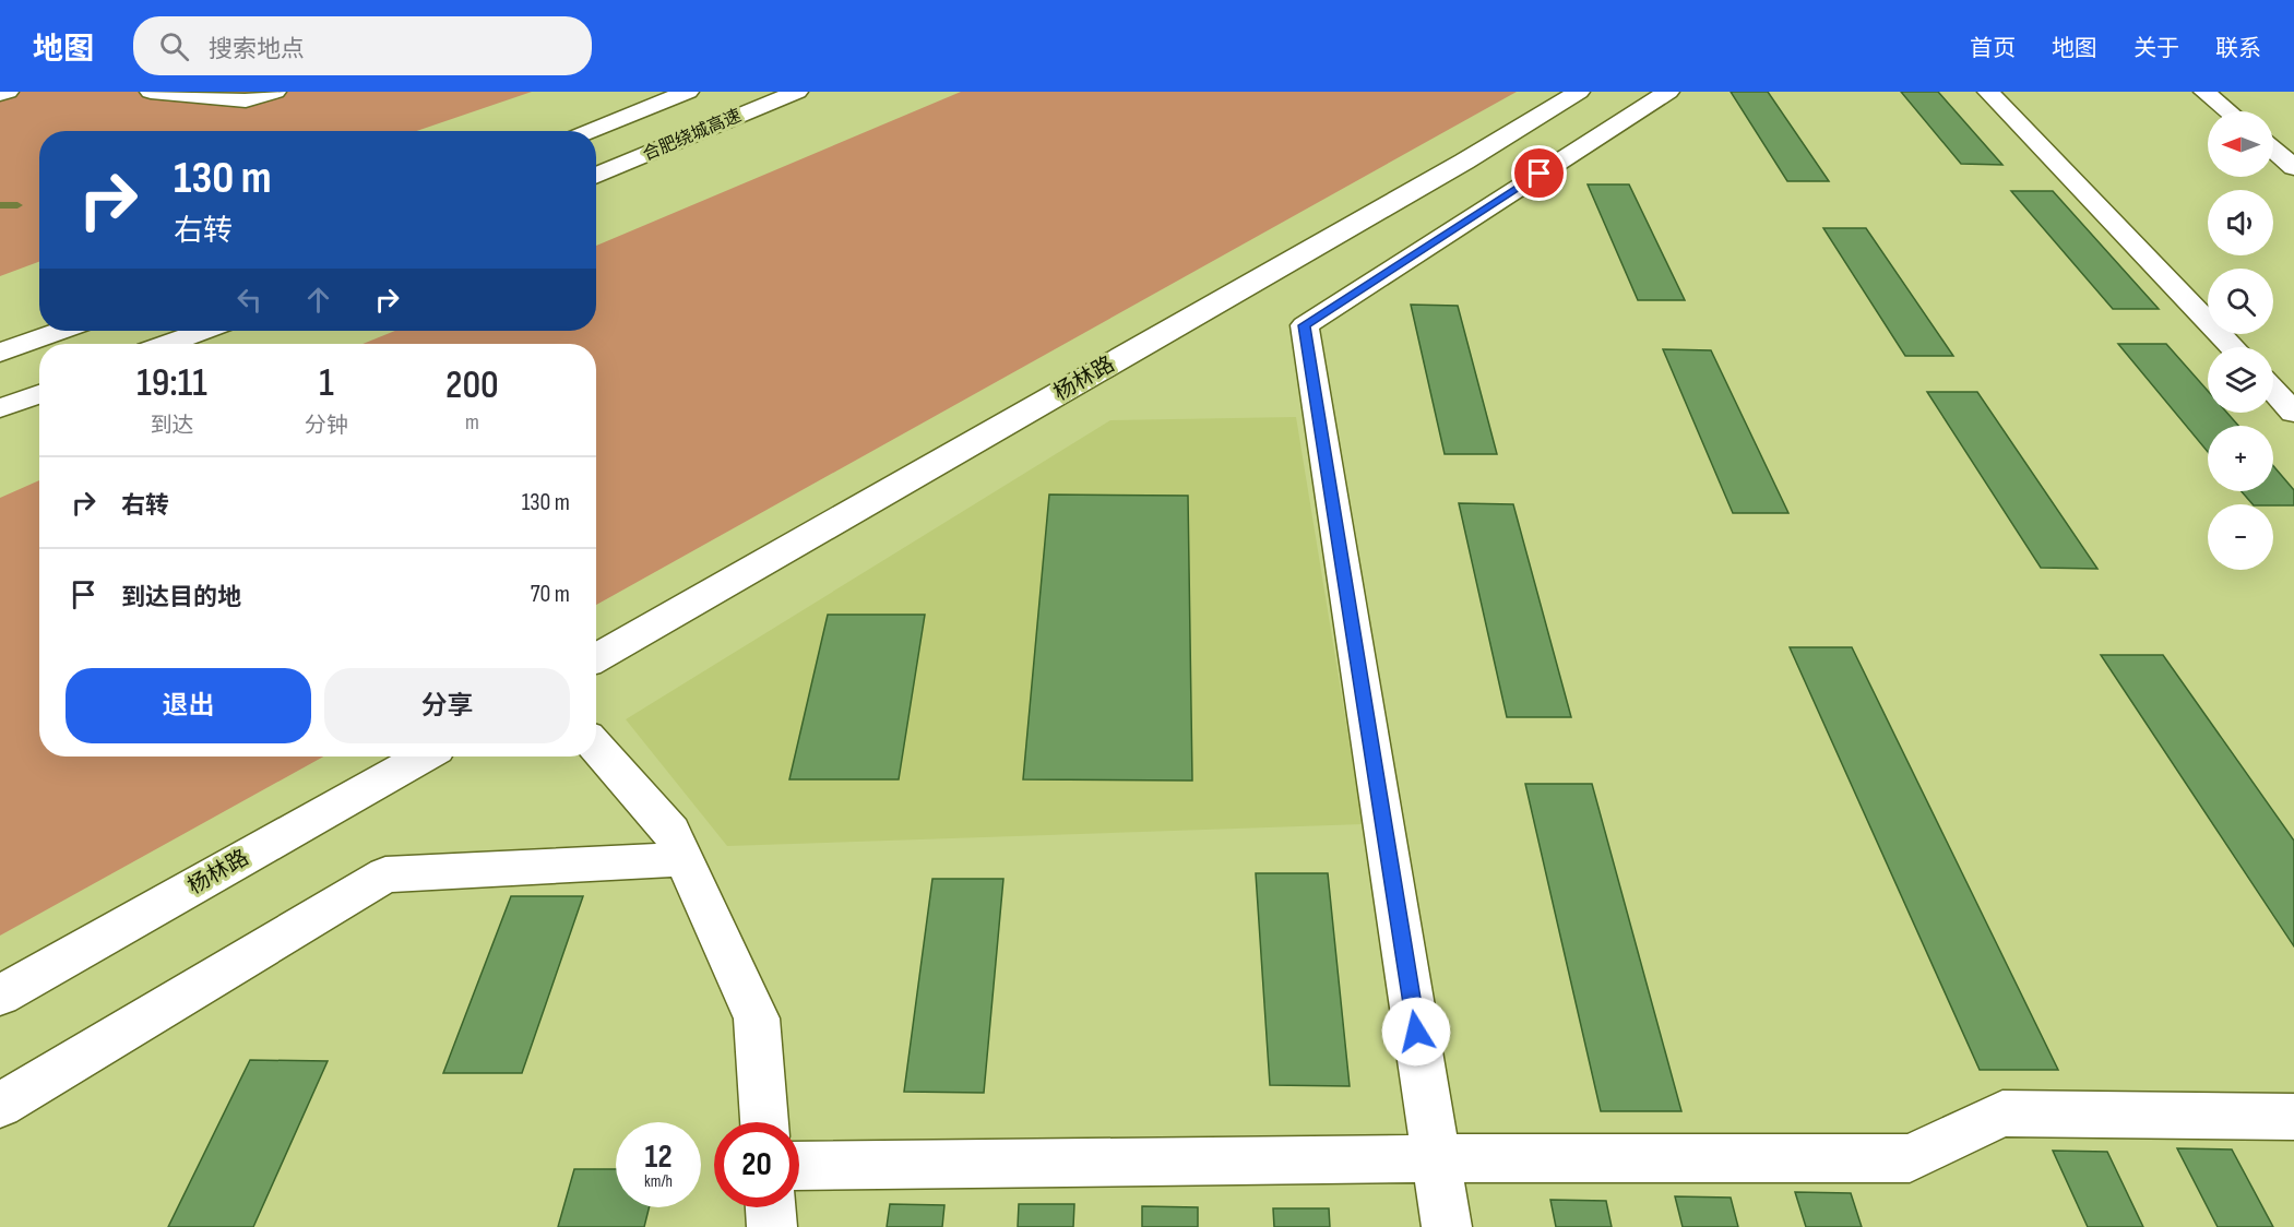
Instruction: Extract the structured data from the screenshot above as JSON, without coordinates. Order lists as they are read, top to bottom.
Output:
{
  "streets": {
    "main road": ["合肥绕城高速", "杨林路"]
  },
  "north": "left",
  "page": {
    "header": "地图",
    "search": "搜索地点",
    "nav": [
      "首页",
      "地图",
      "关于",
      "联系"
    ],
    "map_buttons": ["+", "−"],
    "turn": ["130 m", "右转"],
    "eta": [
      "19:11",
      "到达",
      "1",
      "分钟",
      "200",
      "m"
    ],
    "list": [
      {
        "name": "右转",
        "value": "130 m"
      },
      {
        "name": "到达目的地",
        "value": "70 m"
      }
    ],
    "buttons": ["退出", "分享"],
    "speed": "12 km/h",
    "limit": "20"
  }
}
